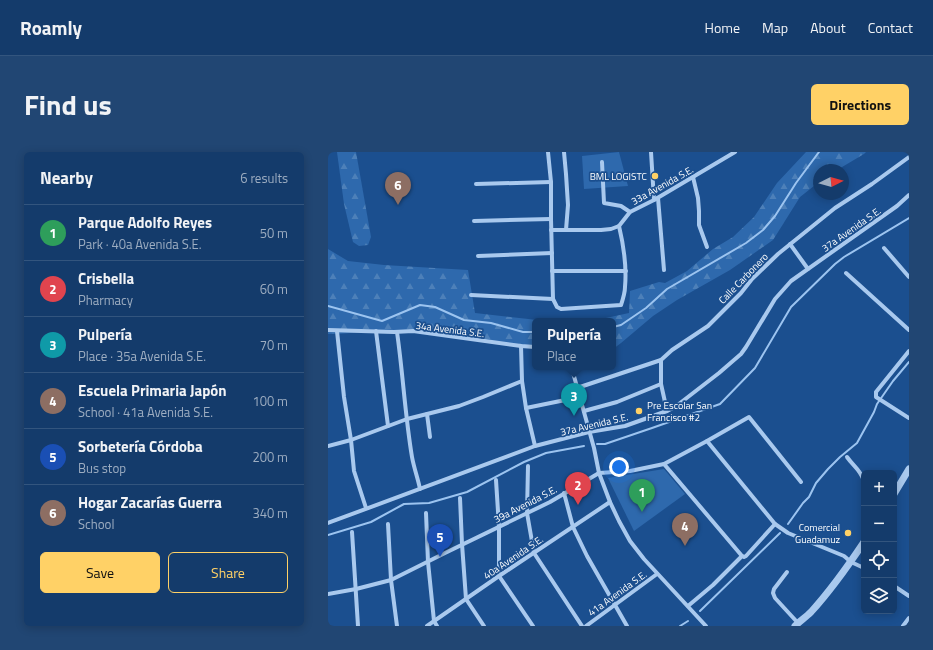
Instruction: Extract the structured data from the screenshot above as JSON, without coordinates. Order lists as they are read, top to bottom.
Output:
{
  "streets": {
    "street": [
      "33a Avenida S.E.",
      "37a Avenida S.E.",
      "Calle Carbonero",
      "34a Avenida S.E.",
      "39a Avenida S.E.",
      "40a Avenida S.E.",
      "41a Avenida S.E."
    ]
  },
  "places": ["BML LOGISTC", "Pre Escolar San Francisco #2", "Comercial Guadamuz"],
  "north": "right",
  "page": {
    "header": "Roamly",
    "nav": [
      "Home",
      "Map",
      "About",
      "Contact"
    ],
    "title": "Find us",
    "buttons": [
      "Directions",
      ["Save", "Share"]
    ],
    "heading": ["Nearby", "6 results"],
    "pins": [
      "6",
      "3",
      "2",
      "1",
      "4",
      "5"
    ],
    "list": [
      {
        "mark": "1",
        "name": "Parque Adolfo Reyes",
        "note": "Park · 40a Avenida S.E.",
        "value": "50 m"
      },
      {
        "mark": "2",
        "name": "Crisbella",
        "note": "Pharmacy",
        "value": "60 m"
      },
      {
        "mark": "3",
        "name": "Pulpería",
        "note": "Place · 35a Avenida S.E.",
        "value": "70 m"
      },
      {
        "mark": "4",
        "name": "Escuela Primaria Japón",
        "note": "School · 41a Avenida S.E.",
        "value": "100 m"
      },
      {
        "mark": "5",
        "name": "Sorbetería Córdoba",
        "note": "Bus stop",
        "value": "200 m"
      },
      {
        "mark": "6",
        "name": "Hogar Zacarías Guerra",
        "note": "School",
        "value": "340 m"
      }
    ],
    "popup": ["Pulpería", "Place"],
    "map_buttons": ["+", "−"]
  }
}
